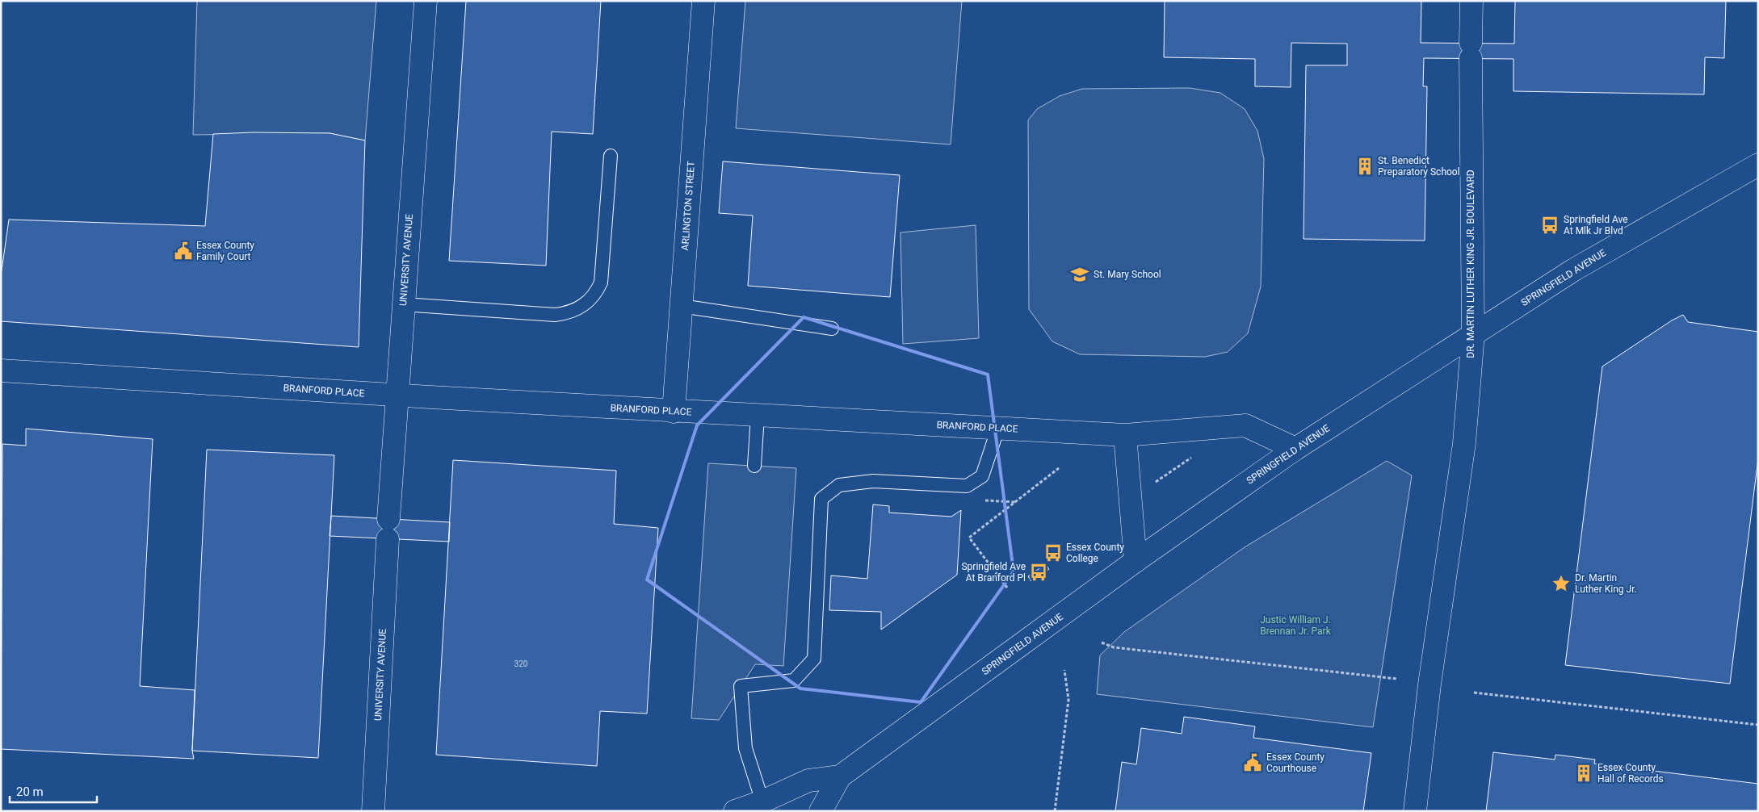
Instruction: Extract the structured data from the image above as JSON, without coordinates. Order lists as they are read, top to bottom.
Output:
{
  "streets": {
    "street": [
      "ARLINGTON STREET",
      "UNIVERSITY AVENUE",
      "DR. MARTIN LUTHER KING JR. BOULEVARD",
      "SPRINGFIELD AVENUE",
      "BRANFORD PLACE"
    ]
  },
  "crossings": [
    ["ARLINGTON STREET", "BRANFORD PLACE"],
    ["UNIVERSITY AVENUE", "BRANFORD PLACE"],
    ["DR. MARTIN LUTHER KING JR. BOULEVARD", "SPRINGFIELD AVENUE"],
    ["SPRINGFIELD AVENUE", "BRANFORD PLACE"]
  ],
  "parks": ["Justic William J. Brennan Jr. Park"],
  "places": {
    "building": ["St. Benedict Preparatory School", "Essex County Hall of Records"],
    "bus stop": ["Springfield Ave At Mlk Jr Blvd", "Essex County College", "Springfield Ave At Branford Pl"],
    "public building": ["Essex County Family Court", "Essex County Courthouse"],
    "school or university": ["St. Mary School"],
    "place": ["Dr. Martin Luther King Jr."]
  },
  "house_numbers": ["320"],
  "scale_bar": "20 m"
}
